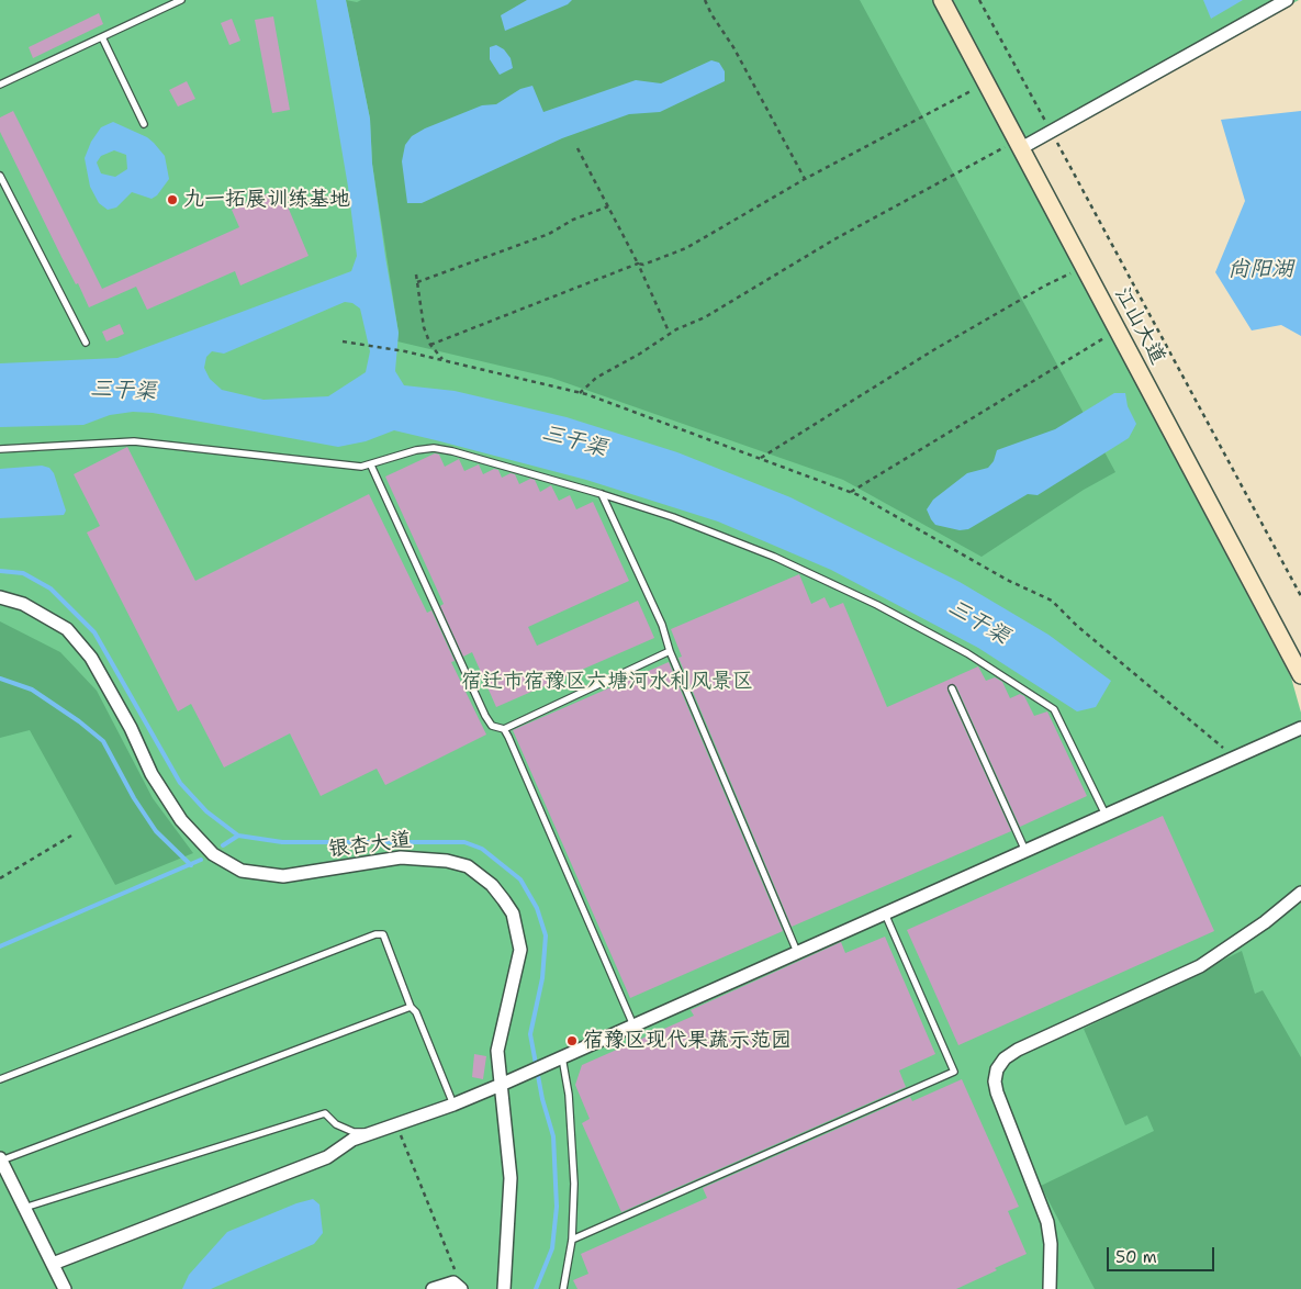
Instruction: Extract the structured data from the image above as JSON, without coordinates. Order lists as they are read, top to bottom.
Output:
{
  "streets": {
    "main road": ["江山大道"],
    "street": ["银杏大道"]
  },
  "water": ["尚阳湖", "三干渠"],
  "parks": ["宿迁市宿豫区六塘河水利风景区"],
  "places": ["九一拓展训练基地", "宿豫区现代果蔬示范园"],
  "scale_bar": "50 m"
}
